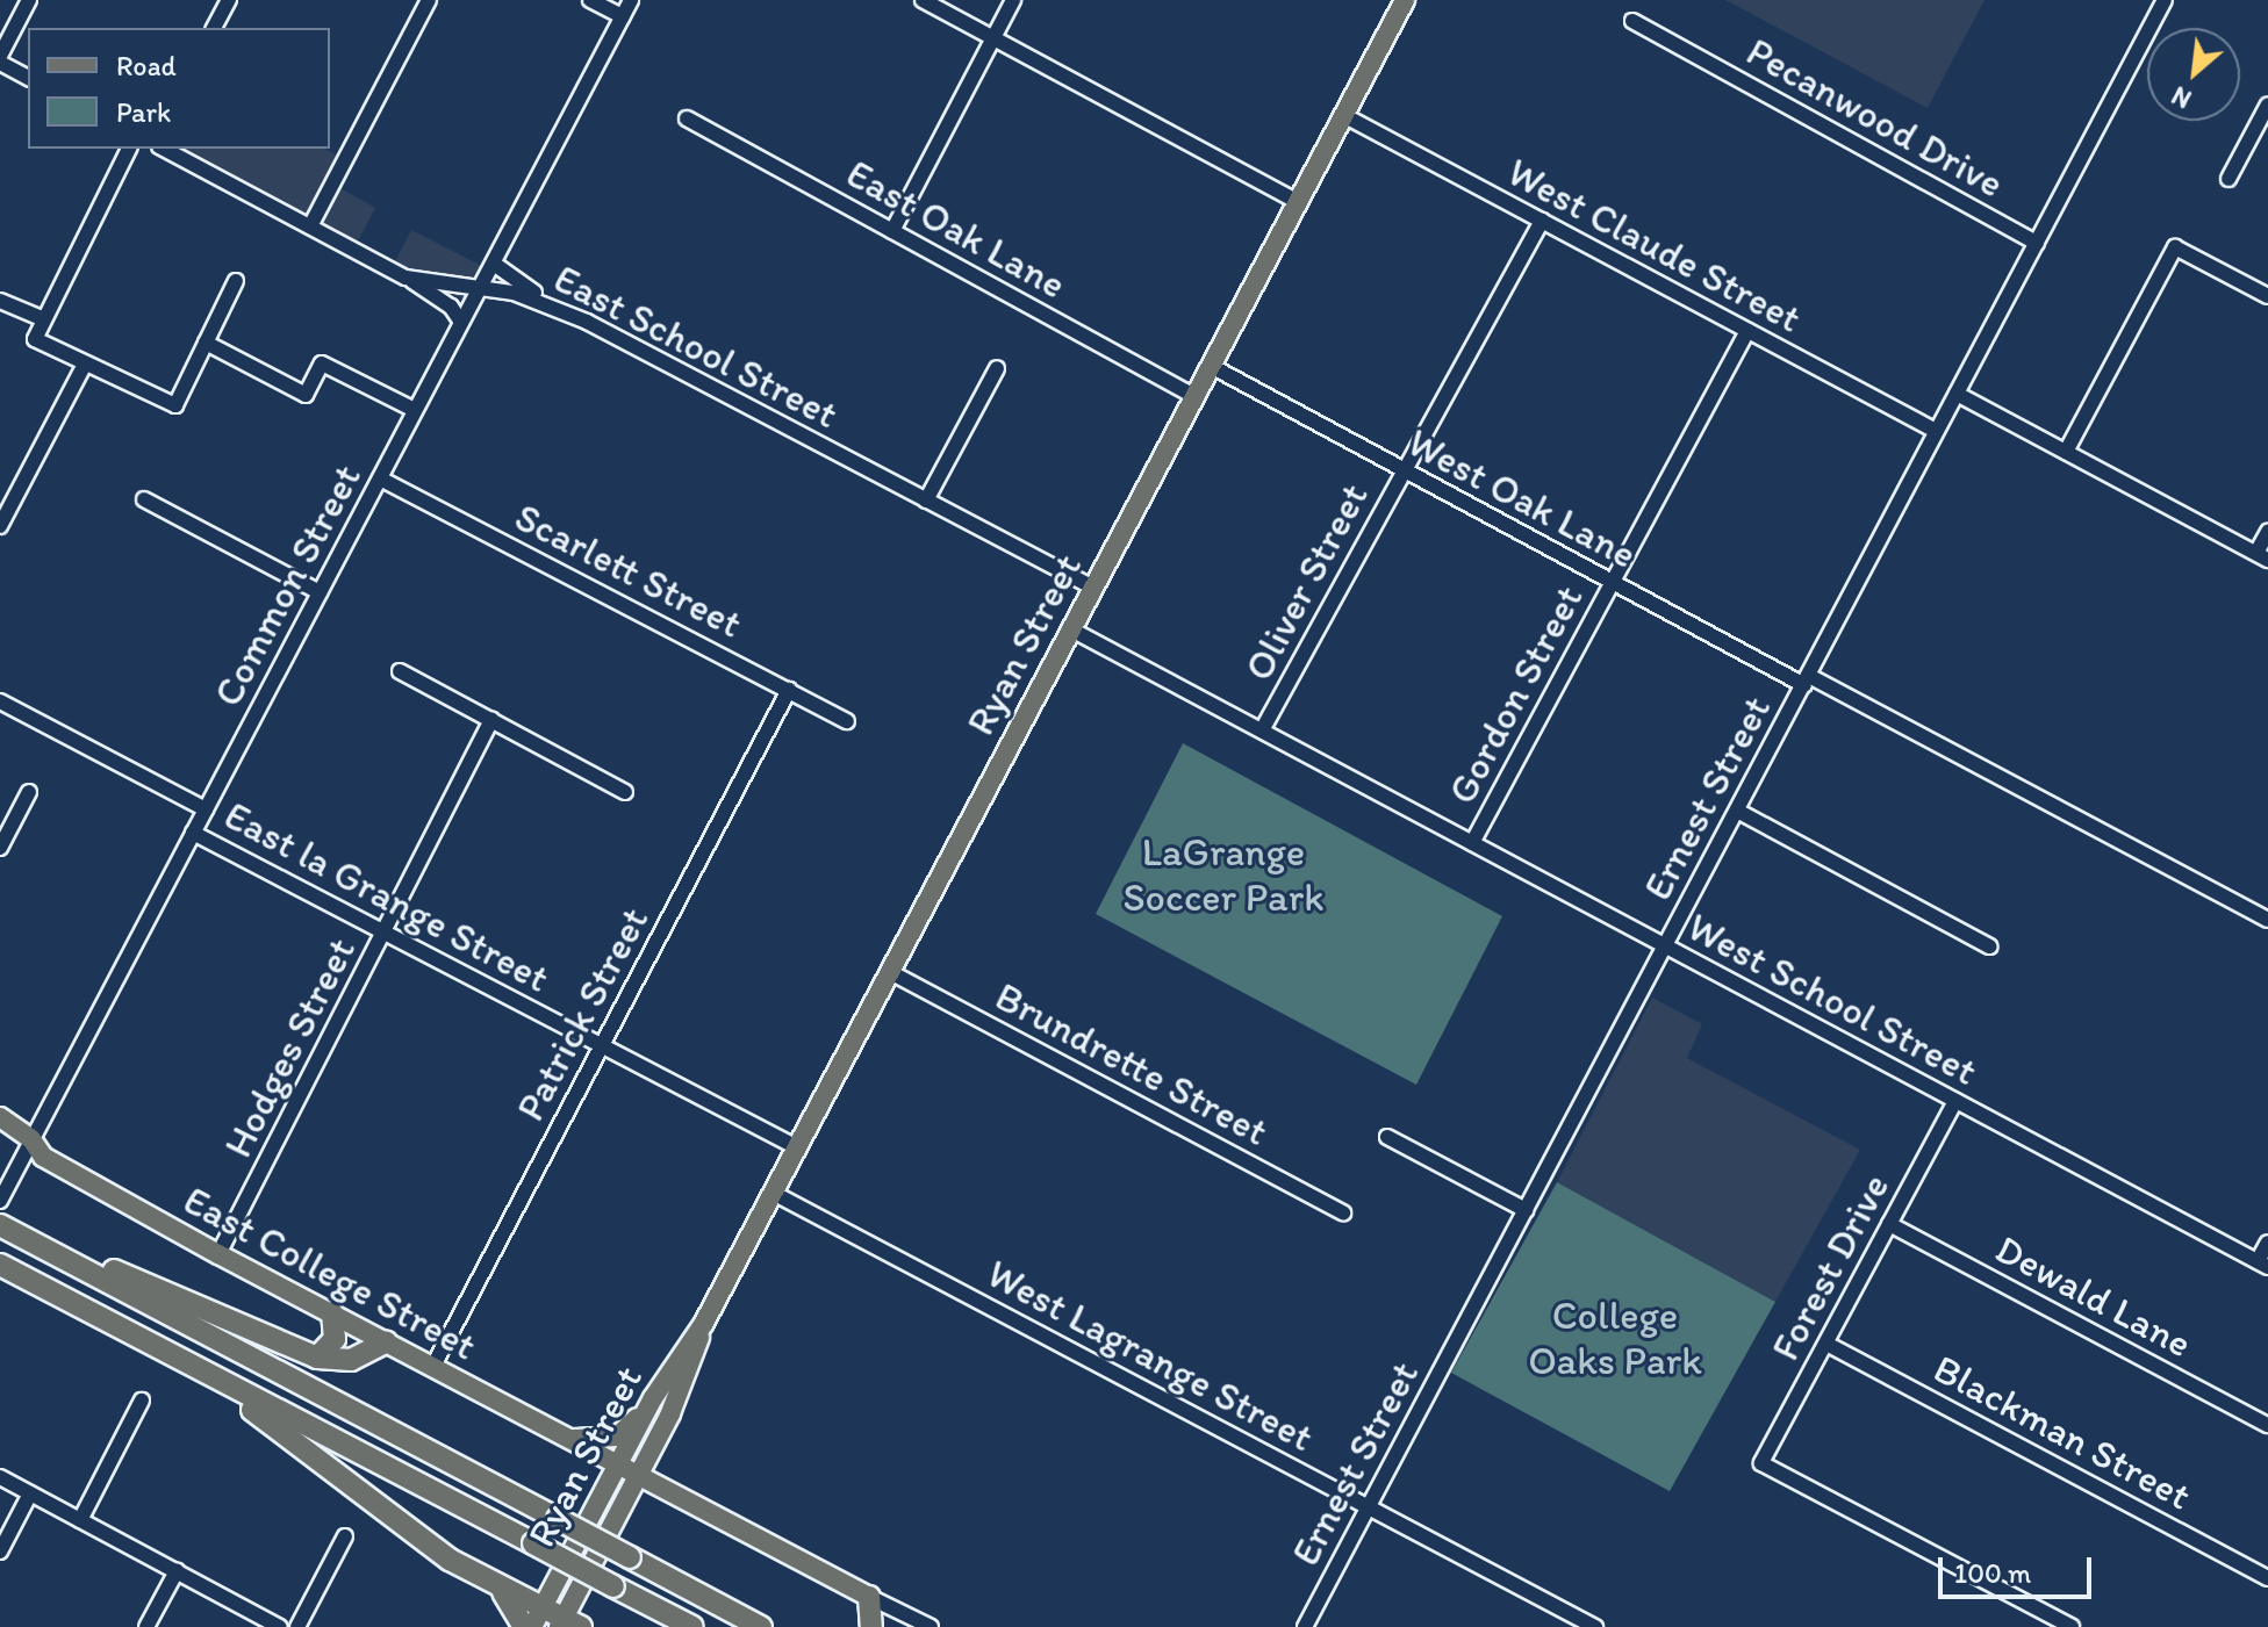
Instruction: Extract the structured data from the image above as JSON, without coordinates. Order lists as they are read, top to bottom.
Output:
{
  "streets": {
    "main road": ["Ryan Street", "East College Street"],
    "street": [
      "Pecanwood Drive",
      "East Oak Lane",
      "West Claude Street",
      "East School Street",
      "West Oak Lane",
      "Scarlett Street",
      "Oliver Street",
      "Common Street",
      "Gordon Street",
      "Ernest Street",
      "East la Grange Street",
      "West School Street",
      "Patrick Street",
      "Hodges Street",
      "Brundrette Street",
      "Forest Drive",
      "Dewald Lane",
      "West Lagrange Street",
      "Blackman Street"
    ]
  },
  "crossings": [
    ["Pecanwood Drive", "Ernest Street"],
    ["East Oak Lane", "Ryan Street"],
    ["West Claude Street", "Oliver Street"],
    ["West Claude Street", "Ryan Street"],
    ["West Claude Street", "Gordon Street"],
    ["West Claude Street", "Ernest Street"],
    ["East School Street", "Common Street"],
    ["East School Street", "Ryan Street"],
    ["West Oak Lane", "Oliver Street"],
    ["West Oak Lane", "Ryan Street"],
    ["West Oak Lane", "Gordon Street"],
    ["West Oak Lane", "Ernest Street"],
    ["Scarlett Street", "Common Street"],
    ["Scarlett Street", "Patrick Street"],
    ["Oliver Street", "West School Street"],
    ["Common Street", "East la Grange Street"],
    ["Common Street", "East College Street"],
    ["Ryan Street", "East la Grange Street"],
    ["Ryan Street", "West School Street"],
    ["Ryan Street", "Brundrette Street"],
    ["Ryan Street", "East College Street"],
    ["Ryan Street", "West Lagrange Street"],
    ["Gordon Street", "West School Street"],
    ["Ernest Street", "West School Street"],
    ["Ernest Street", "West Lagrange Street"],
    ["East la Grange Street", "Patrick Street"],
    ["East la Grange Street", "Hodges Street"],
    ["West School Street", "Forest Drive"],
    ["Patrick Street", "East College Street"],
    ["Hodges Street", "East College Street"],
    ["Forest Drive", "Dewald Lane"],
    ["Forest Drive", "Blackman Street"]
  ],
  "parks": ["LaGrange Soccer Park", "College Oaks Park"],
  "legend": ["Road", "Park"],
  "scale_bar": "100 m",
  "north": "bottom left"
}
